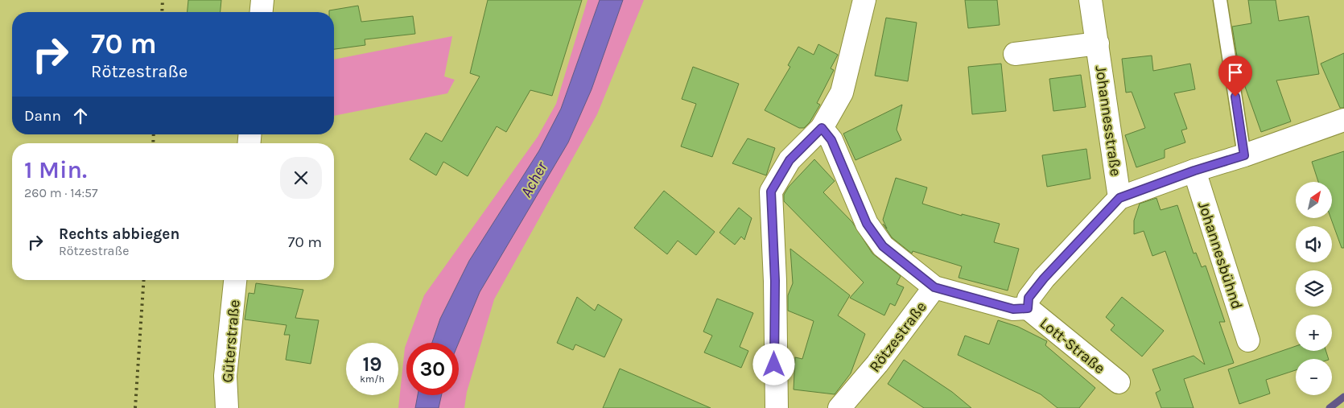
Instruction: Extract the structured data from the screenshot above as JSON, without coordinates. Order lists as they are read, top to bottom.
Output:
{
  "streets": {
    "street": [
      "Johannesstraße",
      "Johannesbühnd",
      "Rötzestraße",
      "Güterstraße",
      "Lott-Straße"
    ]
  },
  "crossings": [
    ["Johannesstraße", "Johannesbühnd"],
    ["Johannesstraße", "Lott-Straße"]
  ],
  "water": ["Acher"],
  "north": "top right",
  "page": {
    "turn": ["70 m", "Rötzestraße"],
    "then": "Dann",
    "heading": ["1 Min.", "260 m · 14:57"],
    "map_buttons": ["+", "−"],
    "list": [
      {
        "name": "Rechts abbiegen",
        "note": "Rötzestraße",
        "value": "70 m"
      }
    ],
    "speed": "19 km/h",
    "limit": "30"
  }
}
